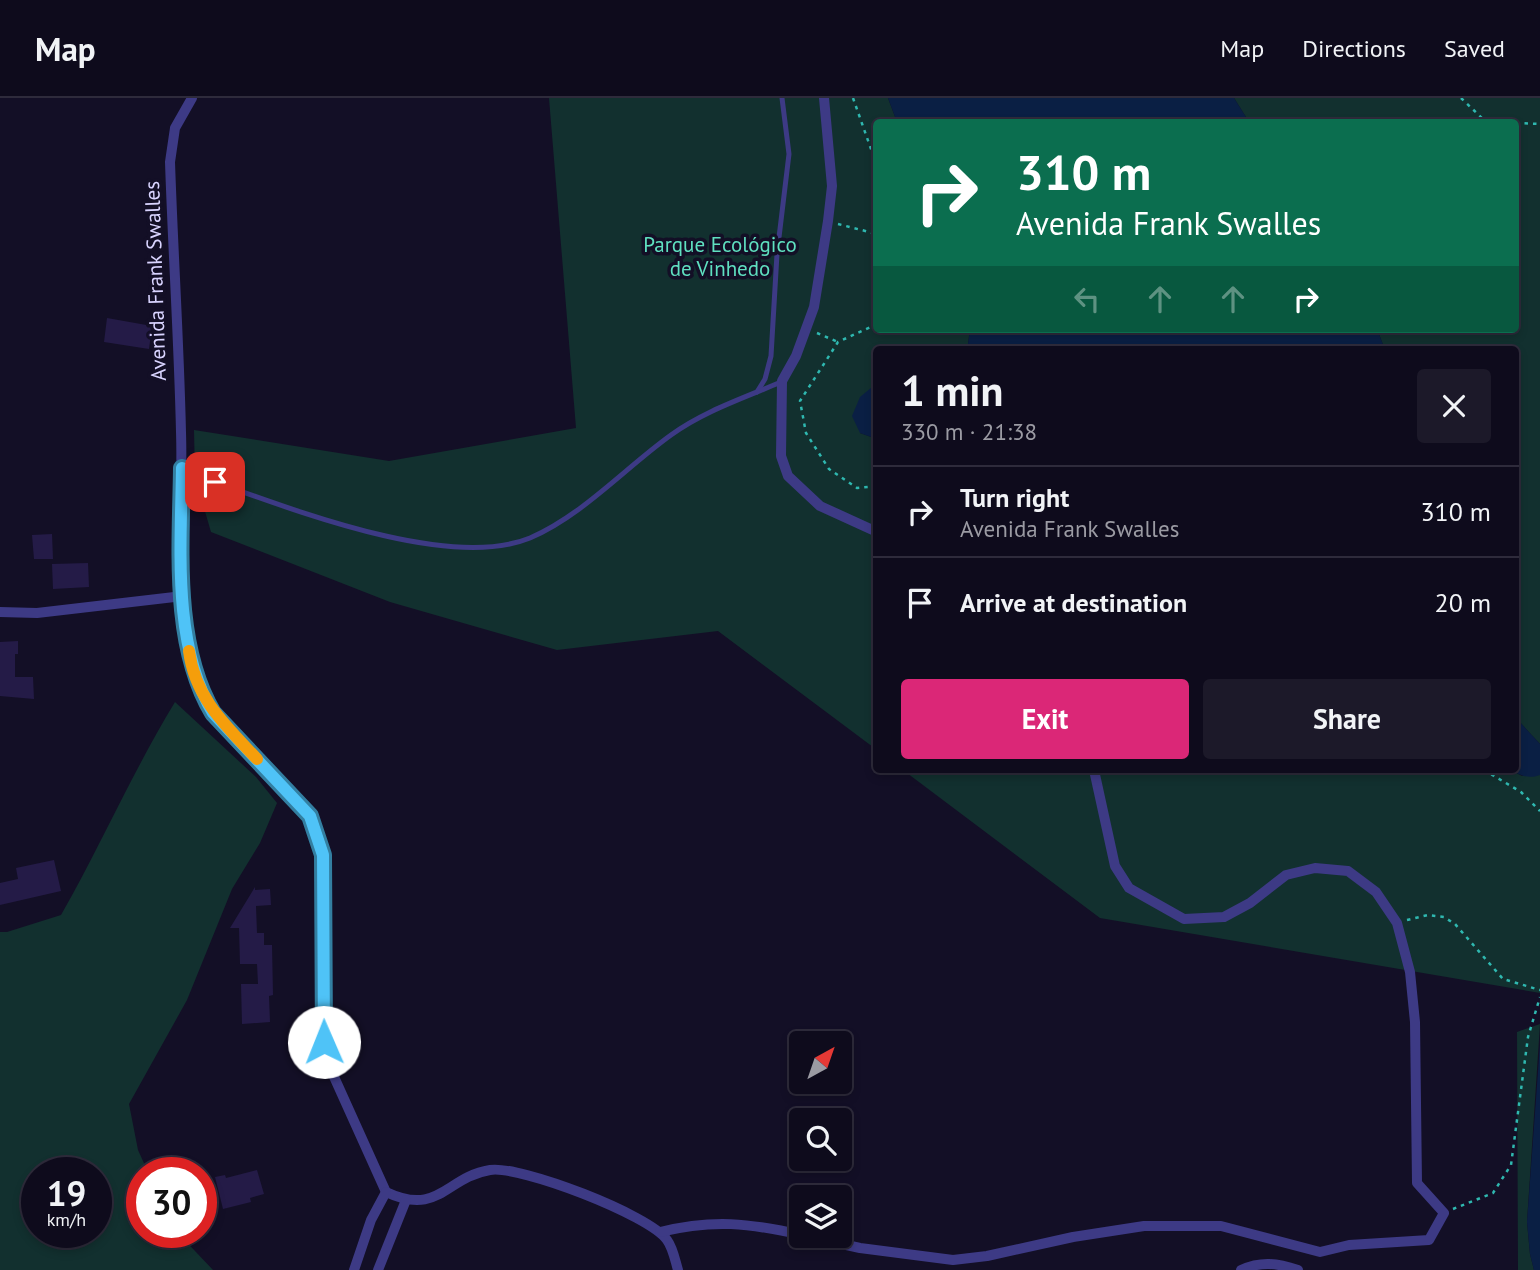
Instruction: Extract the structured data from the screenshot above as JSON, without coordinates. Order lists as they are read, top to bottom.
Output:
{
  "streets": {
    "street": ["Avenida Frank Swalles"]
  },
  "parks": ["Parque Ecológico de Vinhedo"],
  "north": "top right",
  "page": {
    "header": "Map",
    "nav": ["Map", "Directions", "Saved"],
    "turn": ["310 m", "Avenida Frank Swalles"],
    "heading": ["1 min", "330 m · 21:38"],
    "list": [
      {
        "name": "Turn right",
        "note": "Avenida Frank Swalles",
        "value": "310 m"
      },
      {
        "name": "Arrive at destination",
        "value": "20 m"
      }
    ],
    "buttons": ["Exit", "Share"],
    "speed": "19 km/h",
    "limit": "30"
  }
}
